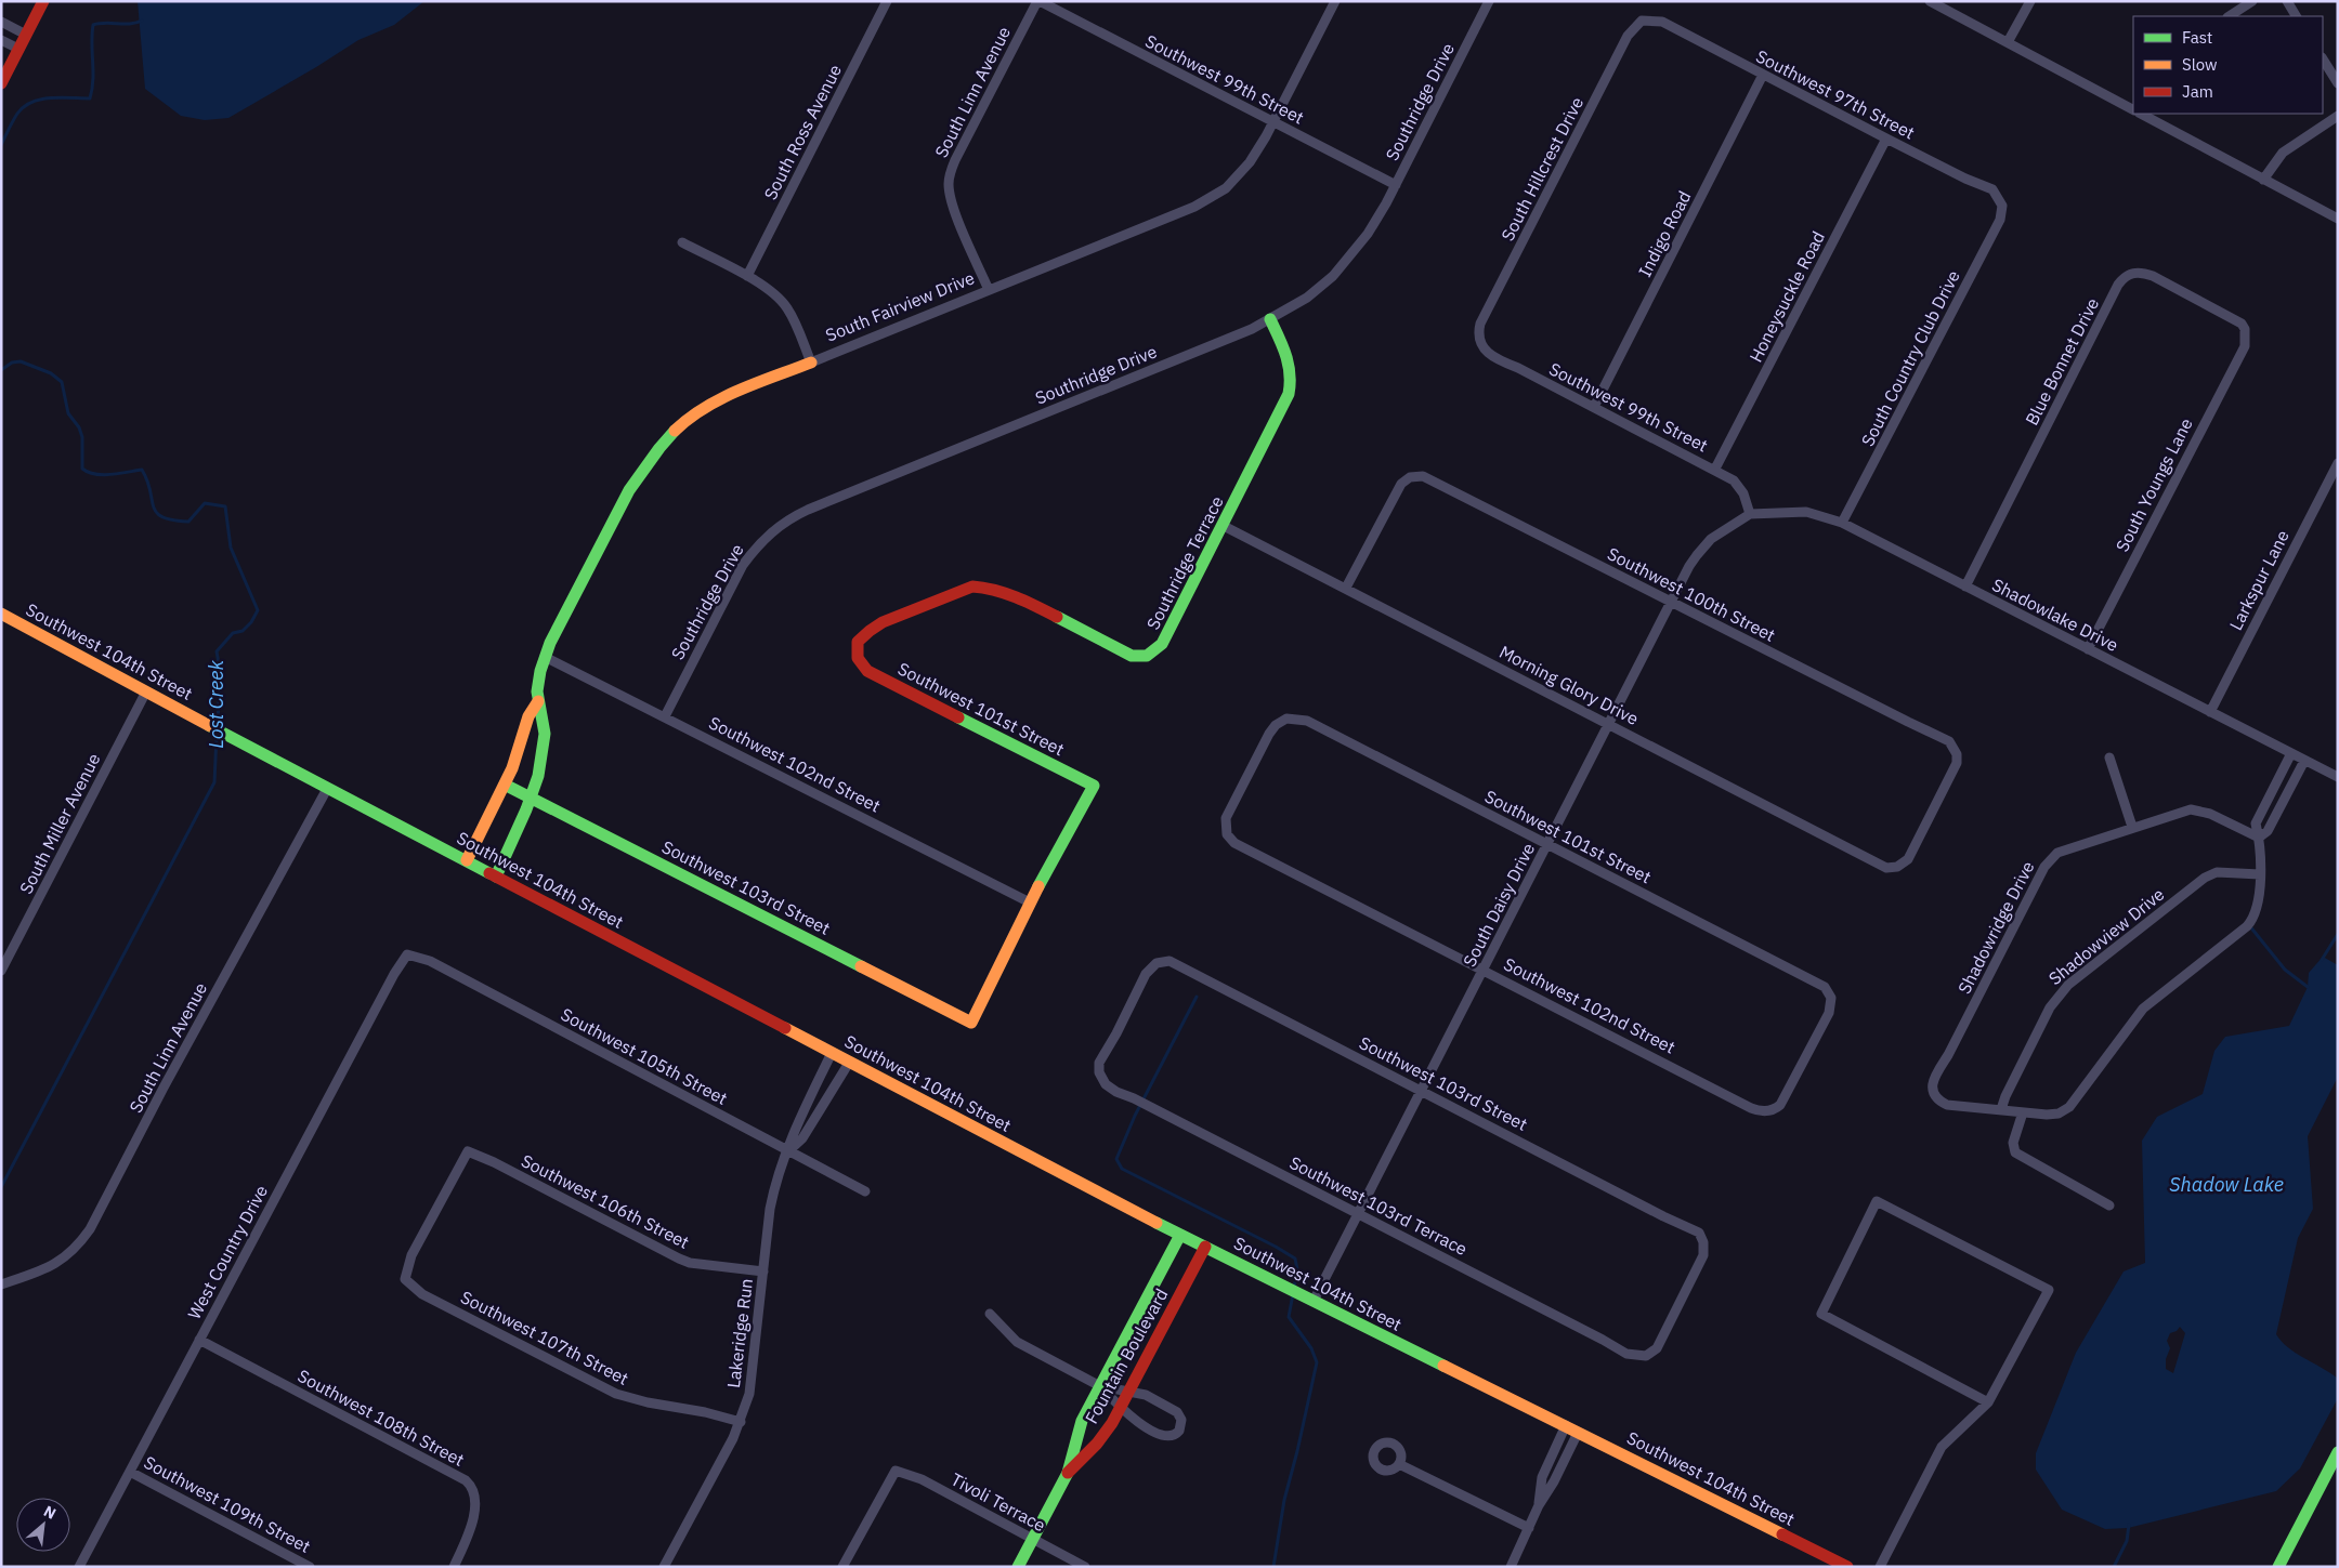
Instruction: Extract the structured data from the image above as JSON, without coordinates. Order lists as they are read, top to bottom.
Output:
{
  "streets": {
    "street": [
      "Southwest 99th Street",
      "South Linn Avenue",
      "Southwest 97th Street",
      "Southridge Drive",
      "South Ross Avenue",
      "South Hillcrest Drive",
      "Indigo Road",
      "Honeysuckle Road",
      "South Fairview Drive",
      "South Country Club Drive",
      "Blue Bonnet Drive",
      "South Youngs Lane",
      "Southridge Terrace",
      "Larkspur Lane",
      "Southwest 100th Street",
      "Shadowlake Drive",
      "Southwest 104th Street",
      "Morning Glory Drive",
      "Southwest 101st Street",
      "Southwest 102nd Street",
      "South Miller Avenue",
      "Southwest 103rd Street",
      "South Daisy Drive",
      "Shadowridge Drive",
      "Shadowview Drive",
      "Southwest 105th Street",
      "Southwest 106th Street",
      "Southwest 103rd Terrace",
      "West Country Drive",
      "Lakeridge Run",
      "Southwest 107th Street",
      "Fountain Boulevard",
      "Southwest 108th Street",
      "Tivoli Terrace",
      "Southwest 109th Street"
    ]
  },
  "crossings": [
    ["Southwest 99th Street", "South Linn Avenue"],
    ["Southwest 99th Street", "Southridge Drive"],
    ["Southwest 99th Street", "South Hillcrest Drive"],
    ["Southwest 99th Street", "Indigo Road"],
    ["Southwest 99th Street", "Honeysuckle Road"],
    ["Southwest 99th Street", "South Fairview Drive"],
    ["Southwest 99th Street", "Shadowlake Drive"],
    ["Southwest 99th Street", "South Daisy Drive"],
    ["South Linn Avenue", "South Fairview Drive"],
    ["South Linn Avenue", "Southwest 104th Street"],
    ["Southwest 97th Street", "South Hillcrest Drive"],
    ["Southwest 97th Street", "Indigo Road"],
    ["Southwest 97th Street", "Honeysuckle Road"],
    ["Southwest 97th Street", "South Country Club Drive"],
    ["Southridge Drive", "Southridge Terrace"],
    ["Southridge Drive", "Southwest 102nd Street"],
    ["South Fairview Drive", "Southwest 104th Street"],
    ["South Fairview Drive", "Southwest 102nd Street"],
    ["South Fairview Drive", "Southwest 103rd Street"],
    ["South Country Club Drive", "Shadowlake Drive"],
    ["Blue Bonnet Drive", "South Youngs Lane"],
    ["Blue Bonnet Drive", "Shadowlake Drive"],
    ["South Youngs Lane", "Shadowlake Drive"],
    ["Southridge Terrace", "Morning Glory Drive"],
    ["Southridge Terrace", "Southwest 101st Street"],
    ["Larkspur Lane", "Shadowlake Drive"],
    ["Southwest 100th Street", "Morning Glory Drive"],
    ["Southwest 100th Street", "South Daisy Drive"],
    ["Shadowlake Drive", "South Daisy Drive"],
    ["Southwest 104th Street", "South Miller Avenue"],
    ["Southwest 104th Street", "South Daisy Drive"],
    ["Southwest 104th Street", "Lakeridge Run"],
    ["Southwest 104th Street", "Fountain Boulevard"],
    ["Morning Glory Drive", "South Daisy Drive"],
    ["Southwest 101st Street", "Southwest 102nd Street"],
    ["Southwest 101st Street", "Southwest 103rd Street"],
    ["Southwest 101st Street", "South Daisy Drive"],
    ["Southwest 102nd Street", "Southwest 103rd Street"],
    ["Southwest 102nd Street", "South Daisy Drive"],
    ["Southwest 103rd Street", "South Daisy Drive"],
    ["Southwest 103rd Street", "Southwest 103rd Terrace"],
    ["South Daisy Drive", "Southwest 103rd Terrace"],
    ["Shadowridge Drive", "Shadowview Drive"],
    ["Southwest 105th Street", "West Country Drive"],
    ["Southwest 105th Street", "Lakeridge Run"],
    ["Southwest 106th Street", "Lakeridge Run"],
    ["Southwest 106th Street", "Southwest 107th Street"],
    ["West Country Drive", "Southwest 108th Street"],
    ["West Country Drive", "Southwest 109th Street"],
    ["Lakeridge Run", "Southwest 107th Street"],
    ["Fountain Boulevard", "Tivoli Terrace"]
  ],
  "water": ["Lost Creek", "Shadow Lake"],
  "legend": ["Fast", "Slow", "Jam"],
  "north": "top right"
}
